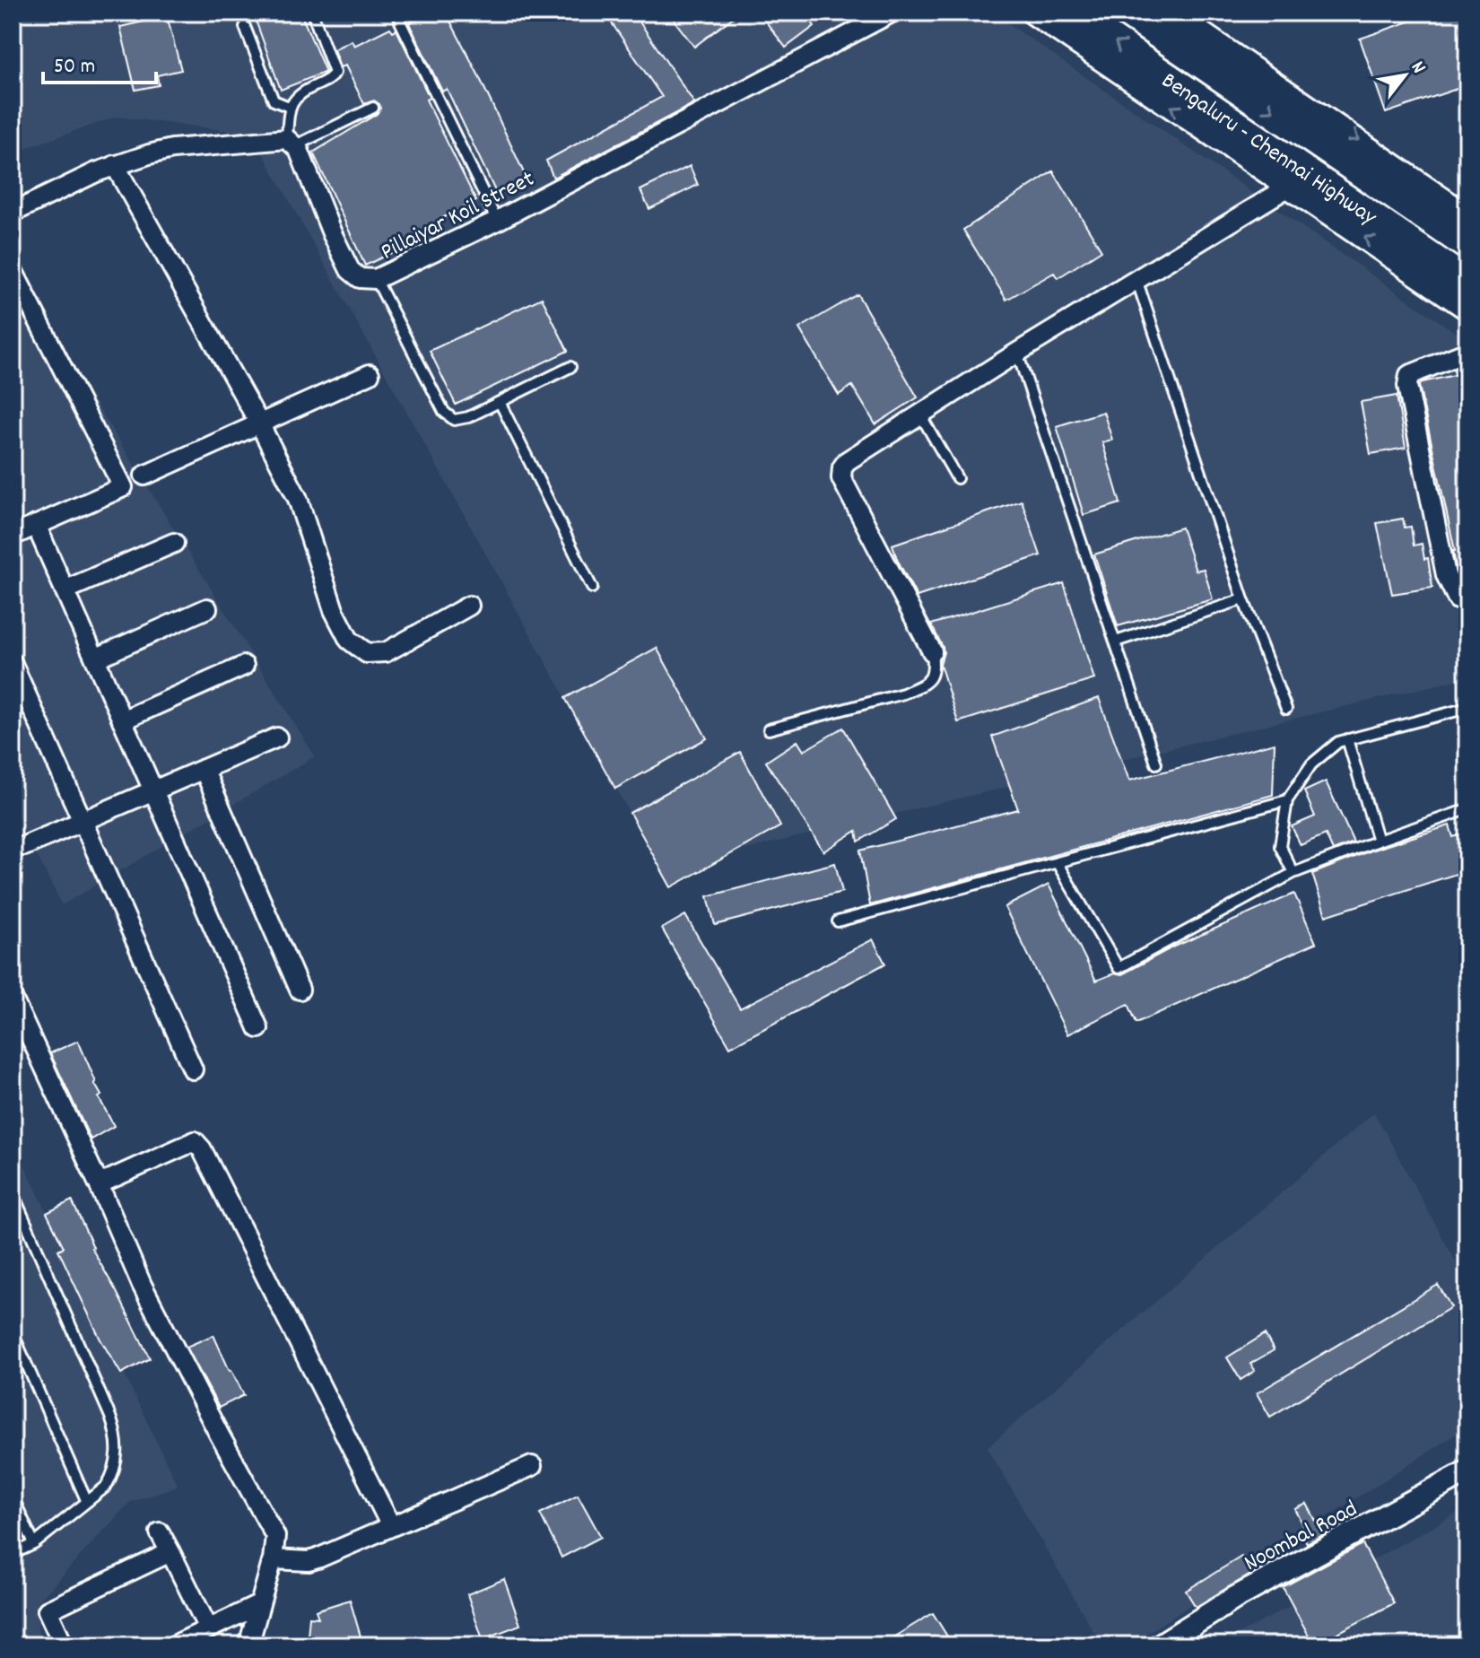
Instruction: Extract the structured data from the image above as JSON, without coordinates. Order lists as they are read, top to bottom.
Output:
{
  "streets": {
    "highway": ["Bengaluru - Chennai Highway"],
    "street": ["Pillaiyar Koil Street", "Noombal Road"]
  },
  "scale_bar": "50 m",
  "north": "top right"
}
